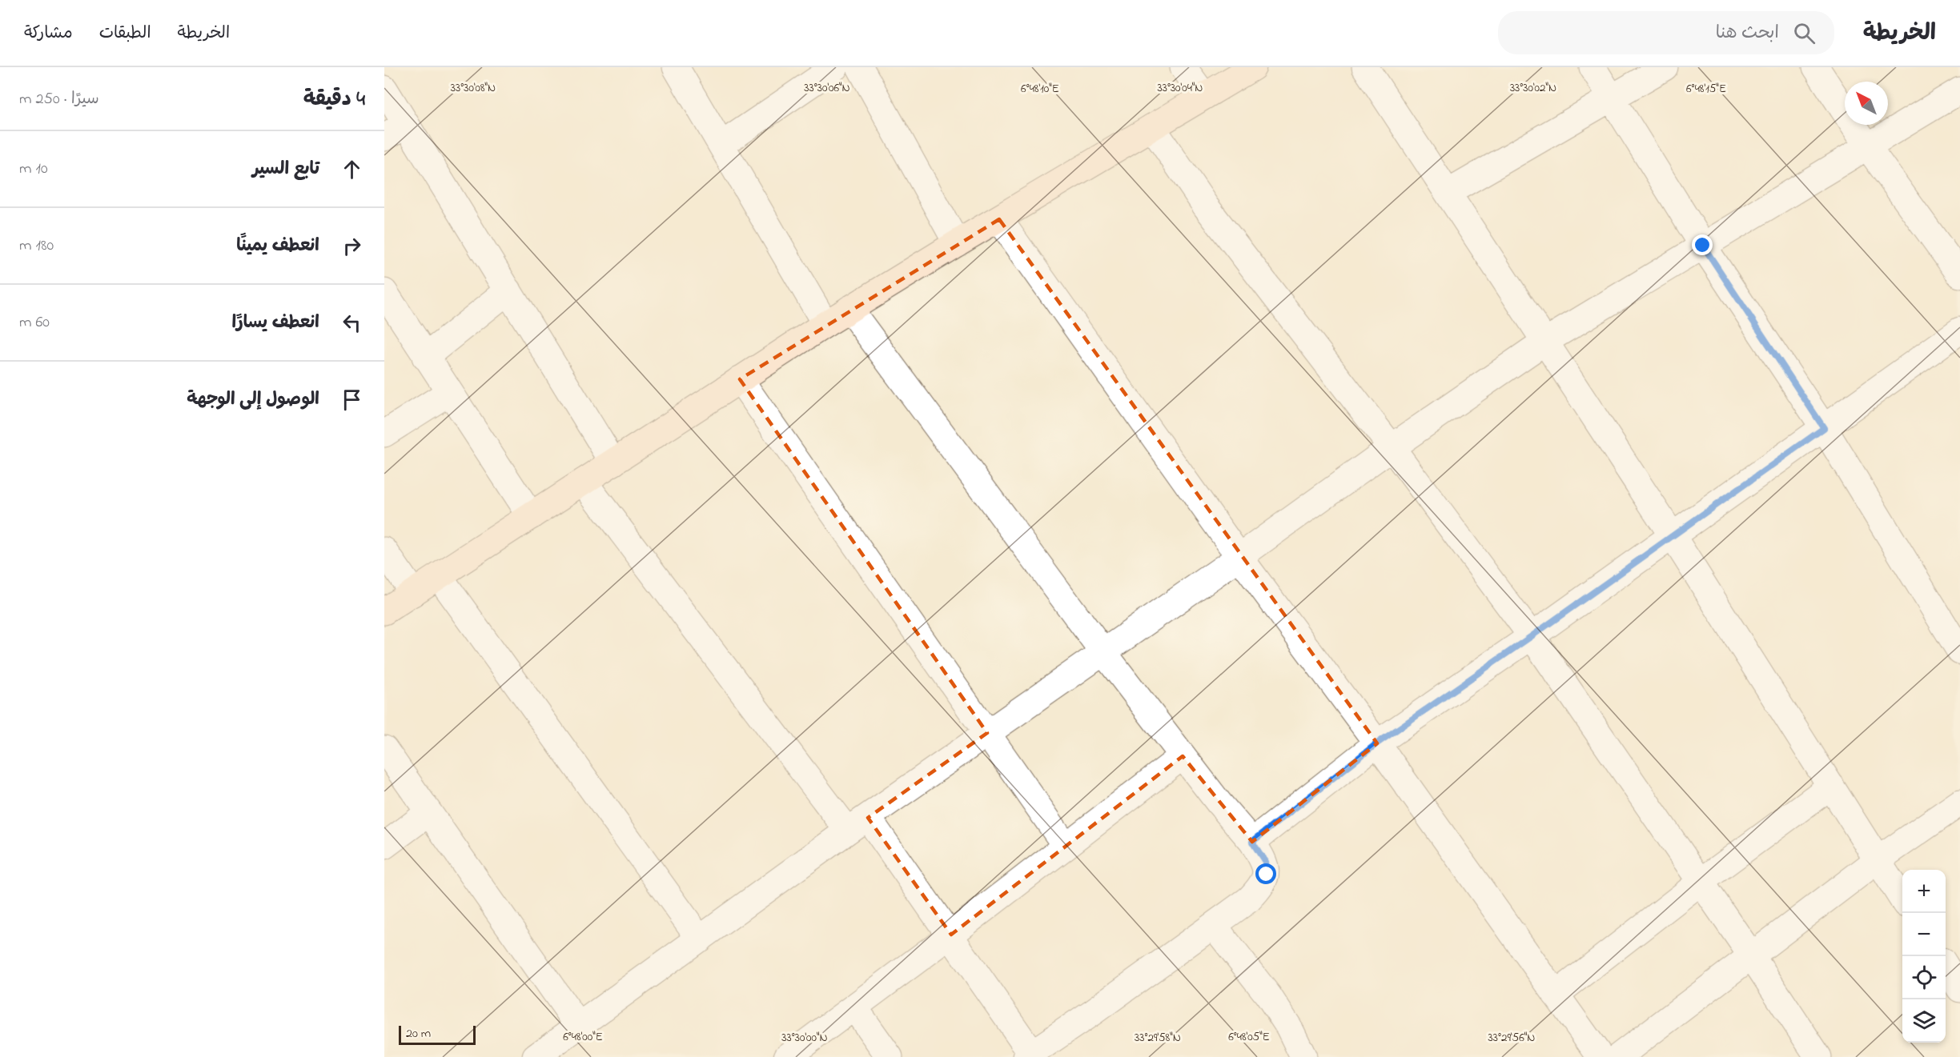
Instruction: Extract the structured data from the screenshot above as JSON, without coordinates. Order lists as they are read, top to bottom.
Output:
{
  "scale_bar": "20 m",
  "north": "top left",
  "page": {
    "header": "الخريطة",
    "search": "ابحث هنا",
    "nav": ["الخريطة", "الطبقات", "مشاركة"],
    "heading": ["4 دقيقة", "سيرًا · 250 m"],
    "list": [
      ["تابع السير", "10 m"],
      ["انعطف يمينًا", "180 m"],
      ["انعطف يسارًا", "60 m"],
      "الوصول إلى الوجهة"
    ],
    "map_buttons": ["+", "−"],
    "scale": "20 m"
  },
  "coordinates": [
    "33°30'08\"N",
    "33°30'04\"N",
    "33°30'06\"N",
    "33°30'02\"N",
    "6°48'10\"E",
    "6°48'15\"E",
    "6°48'00\"E",
    "6°48'05\"E",
    "33°30'00\"N",
    "33°29'58\"N",
    "33°29'56\"N"
  ]
}
